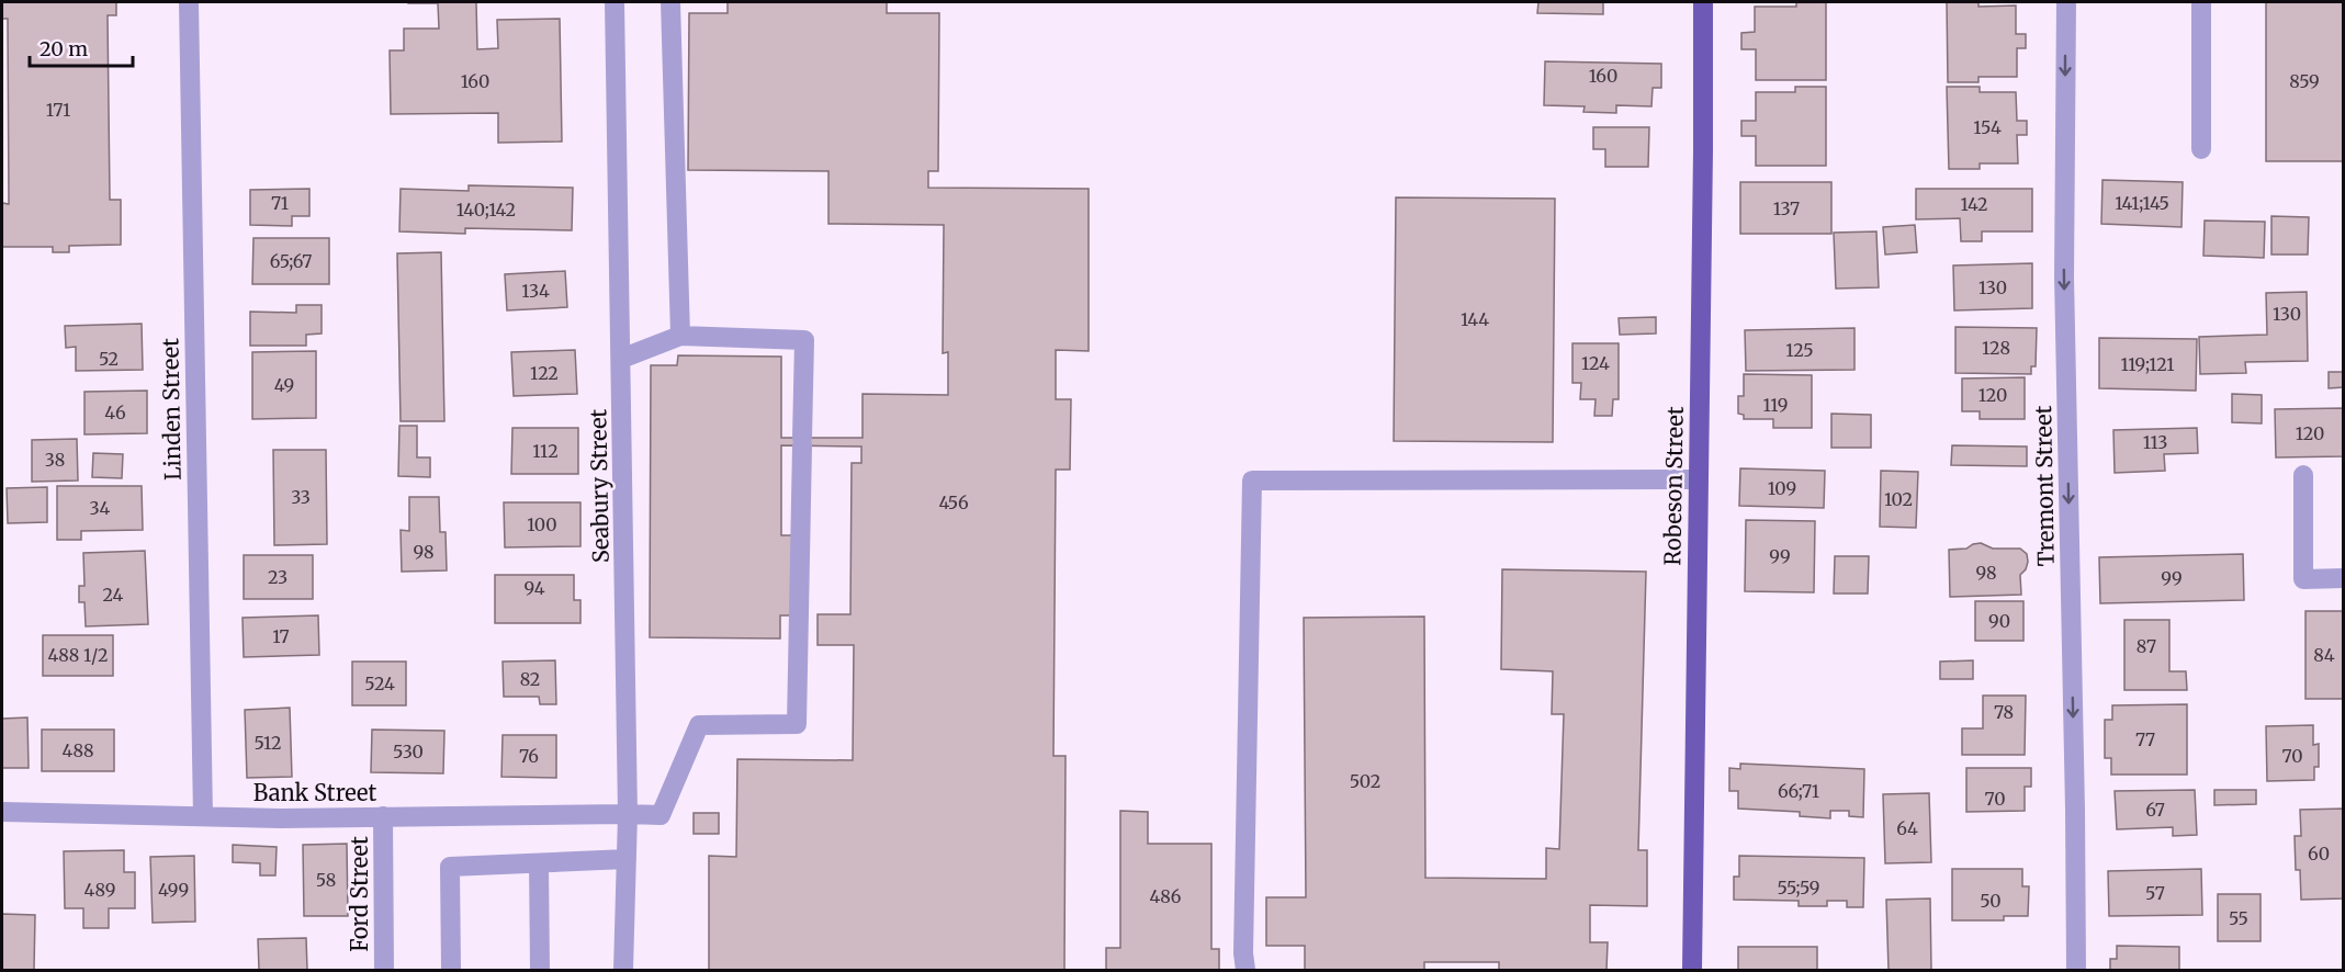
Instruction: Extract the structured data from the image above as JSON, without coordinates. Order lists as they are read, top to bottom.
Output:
{
  "streets": {
    "main road": ["Robeson Street"],
    "street": [
      "Linden Street",
      "Seabury Street",
      "Tremont Street",
      "Bank Street",
      "Ford Street"
    ]
  },
  "crossings": [
    ["Linden Street", "Bank Street"],
    ["Seabury Street", "Bank Street"],
    ["Bank Street", "Ford Street"]
  ],
  "one_way": ["Tremont Street"],
  "house_numbers": [
    "160",
    "160",
    "859",
    "171",
    "154",
    "71",
    "141;145",
    "142",
    "137",
    "140;142",
    "65;67",
    "130",
    "134",
    "130",
    "144",
    "128",
    "125",
    "52",
    "124",
    "119;121",
    "122",
    "49",
    "120",
    "119",
    "46",
    "120",
    "113",
    "112",
    "38",
    "109",
    "33",
    "102",
    "456",
    "34",
    "100",
    "98",
    "99",
    "98",
    "23",
    "99",
    "94",
    "24",
    "90",
    "17",
    "87",
    "488 1/2",
    "84",
    "82",
    "524",
    "78",
    "77",
    "512",
    "488",
    "530",
    "76",
    "70",
    "502",
    "66;71",
    "70",
    "67",
    "64",
    "60",
    "58",
    "55;59",
    "489",
    "499",
    "57",
    "486",
    "50",
    "55"
  ],
  "scale_bar": "20 m"
}
